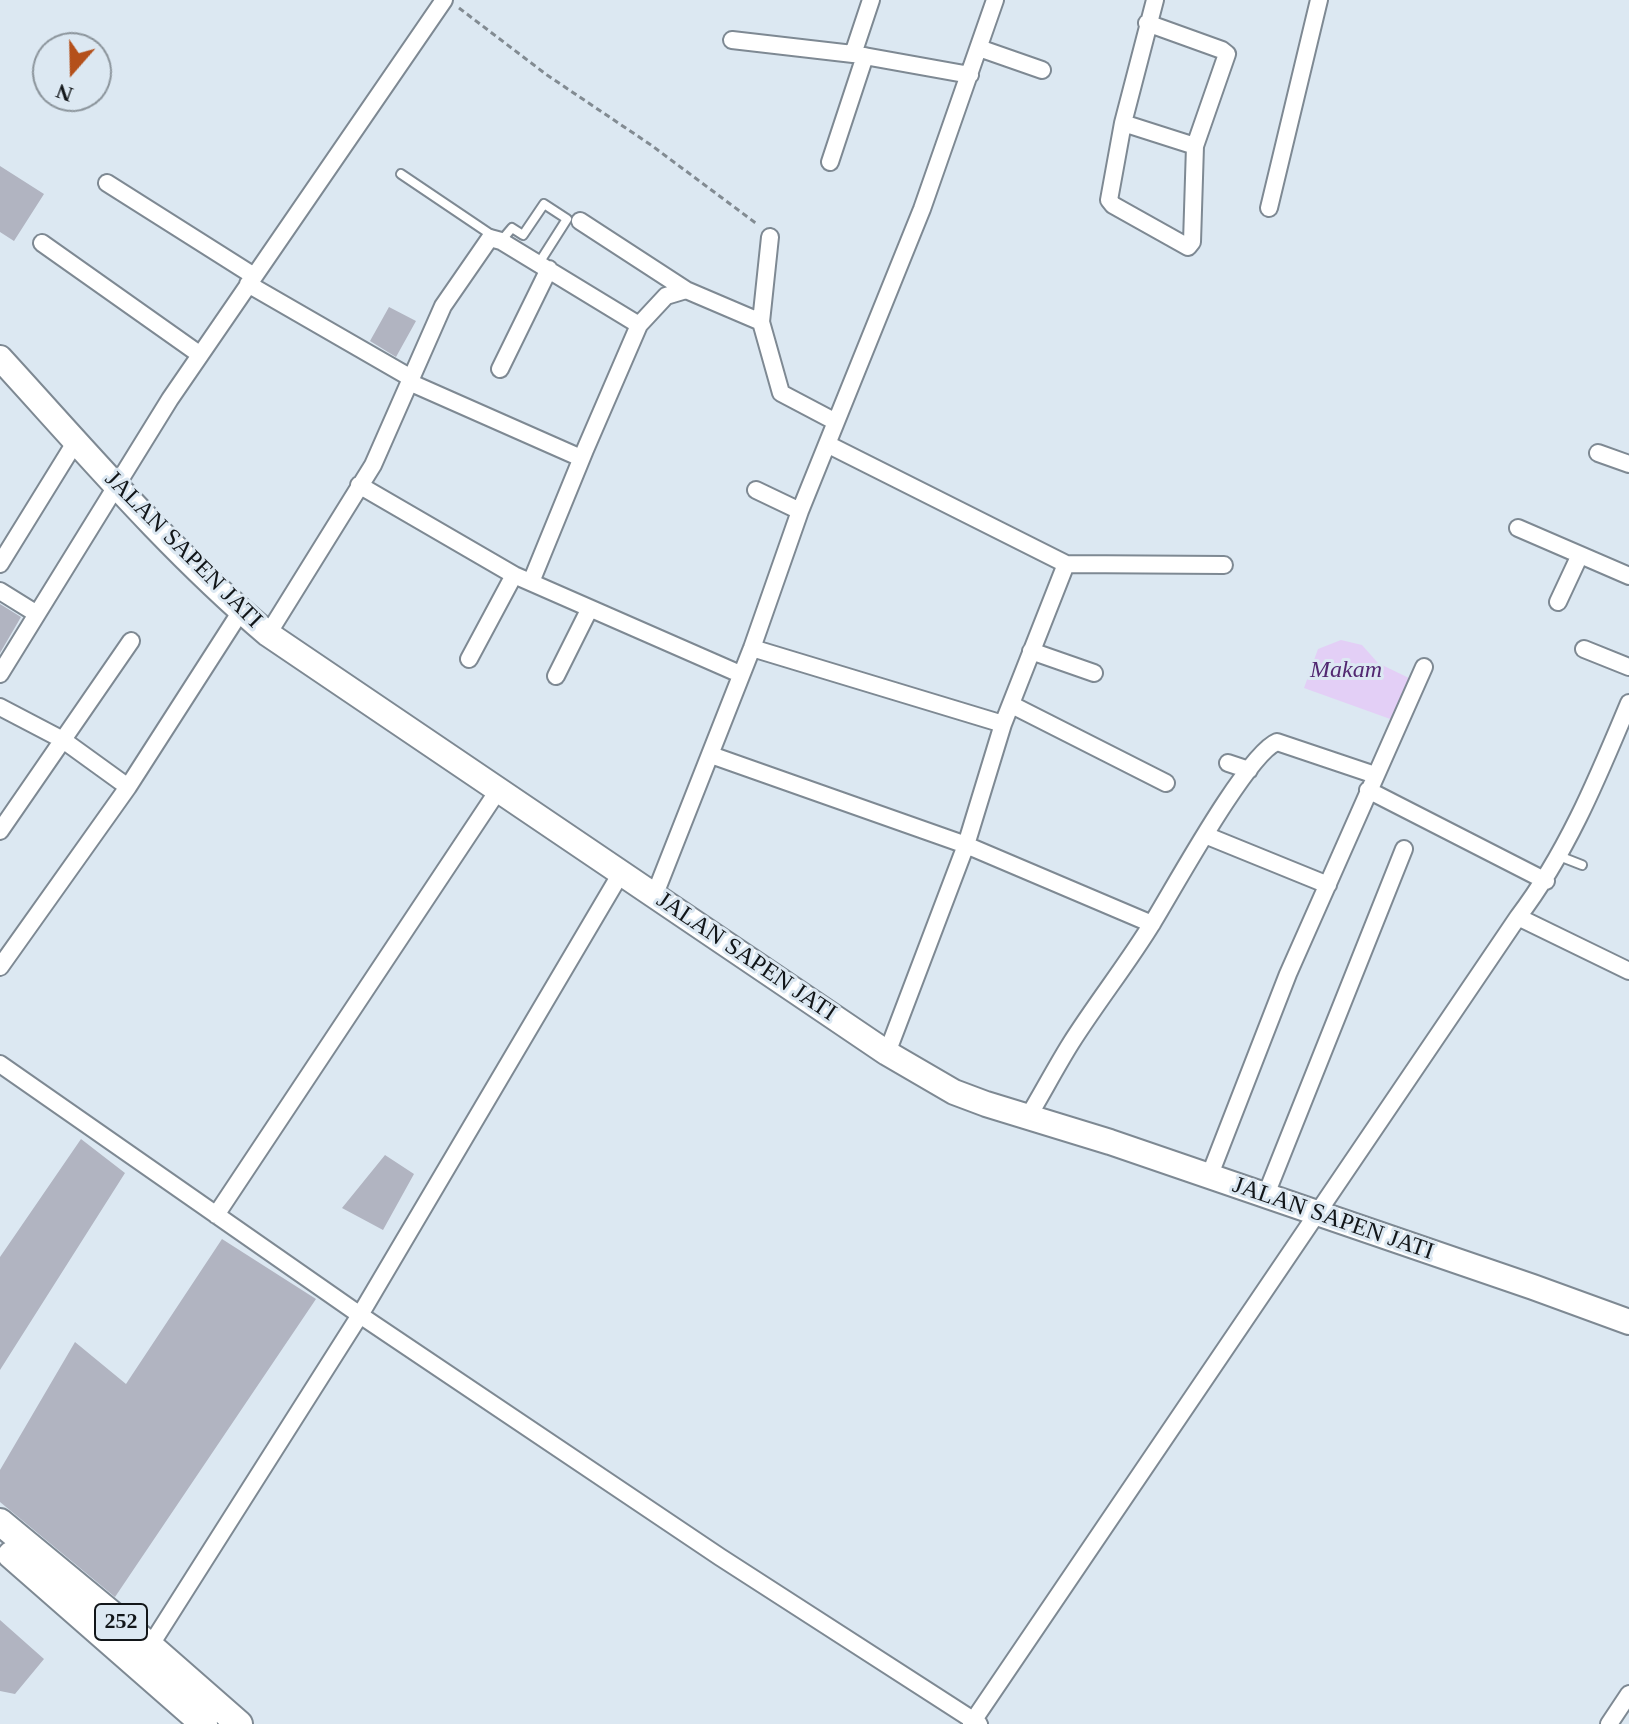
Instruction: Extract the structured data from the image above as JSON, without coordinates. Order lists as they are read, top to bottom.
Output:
{
  "streets": {
    "main road": ["252"],
    "street": ["JALAN SAPEN JATI"]
  },
  "parks": ["Makam"],
  "north": "bottom"
}
